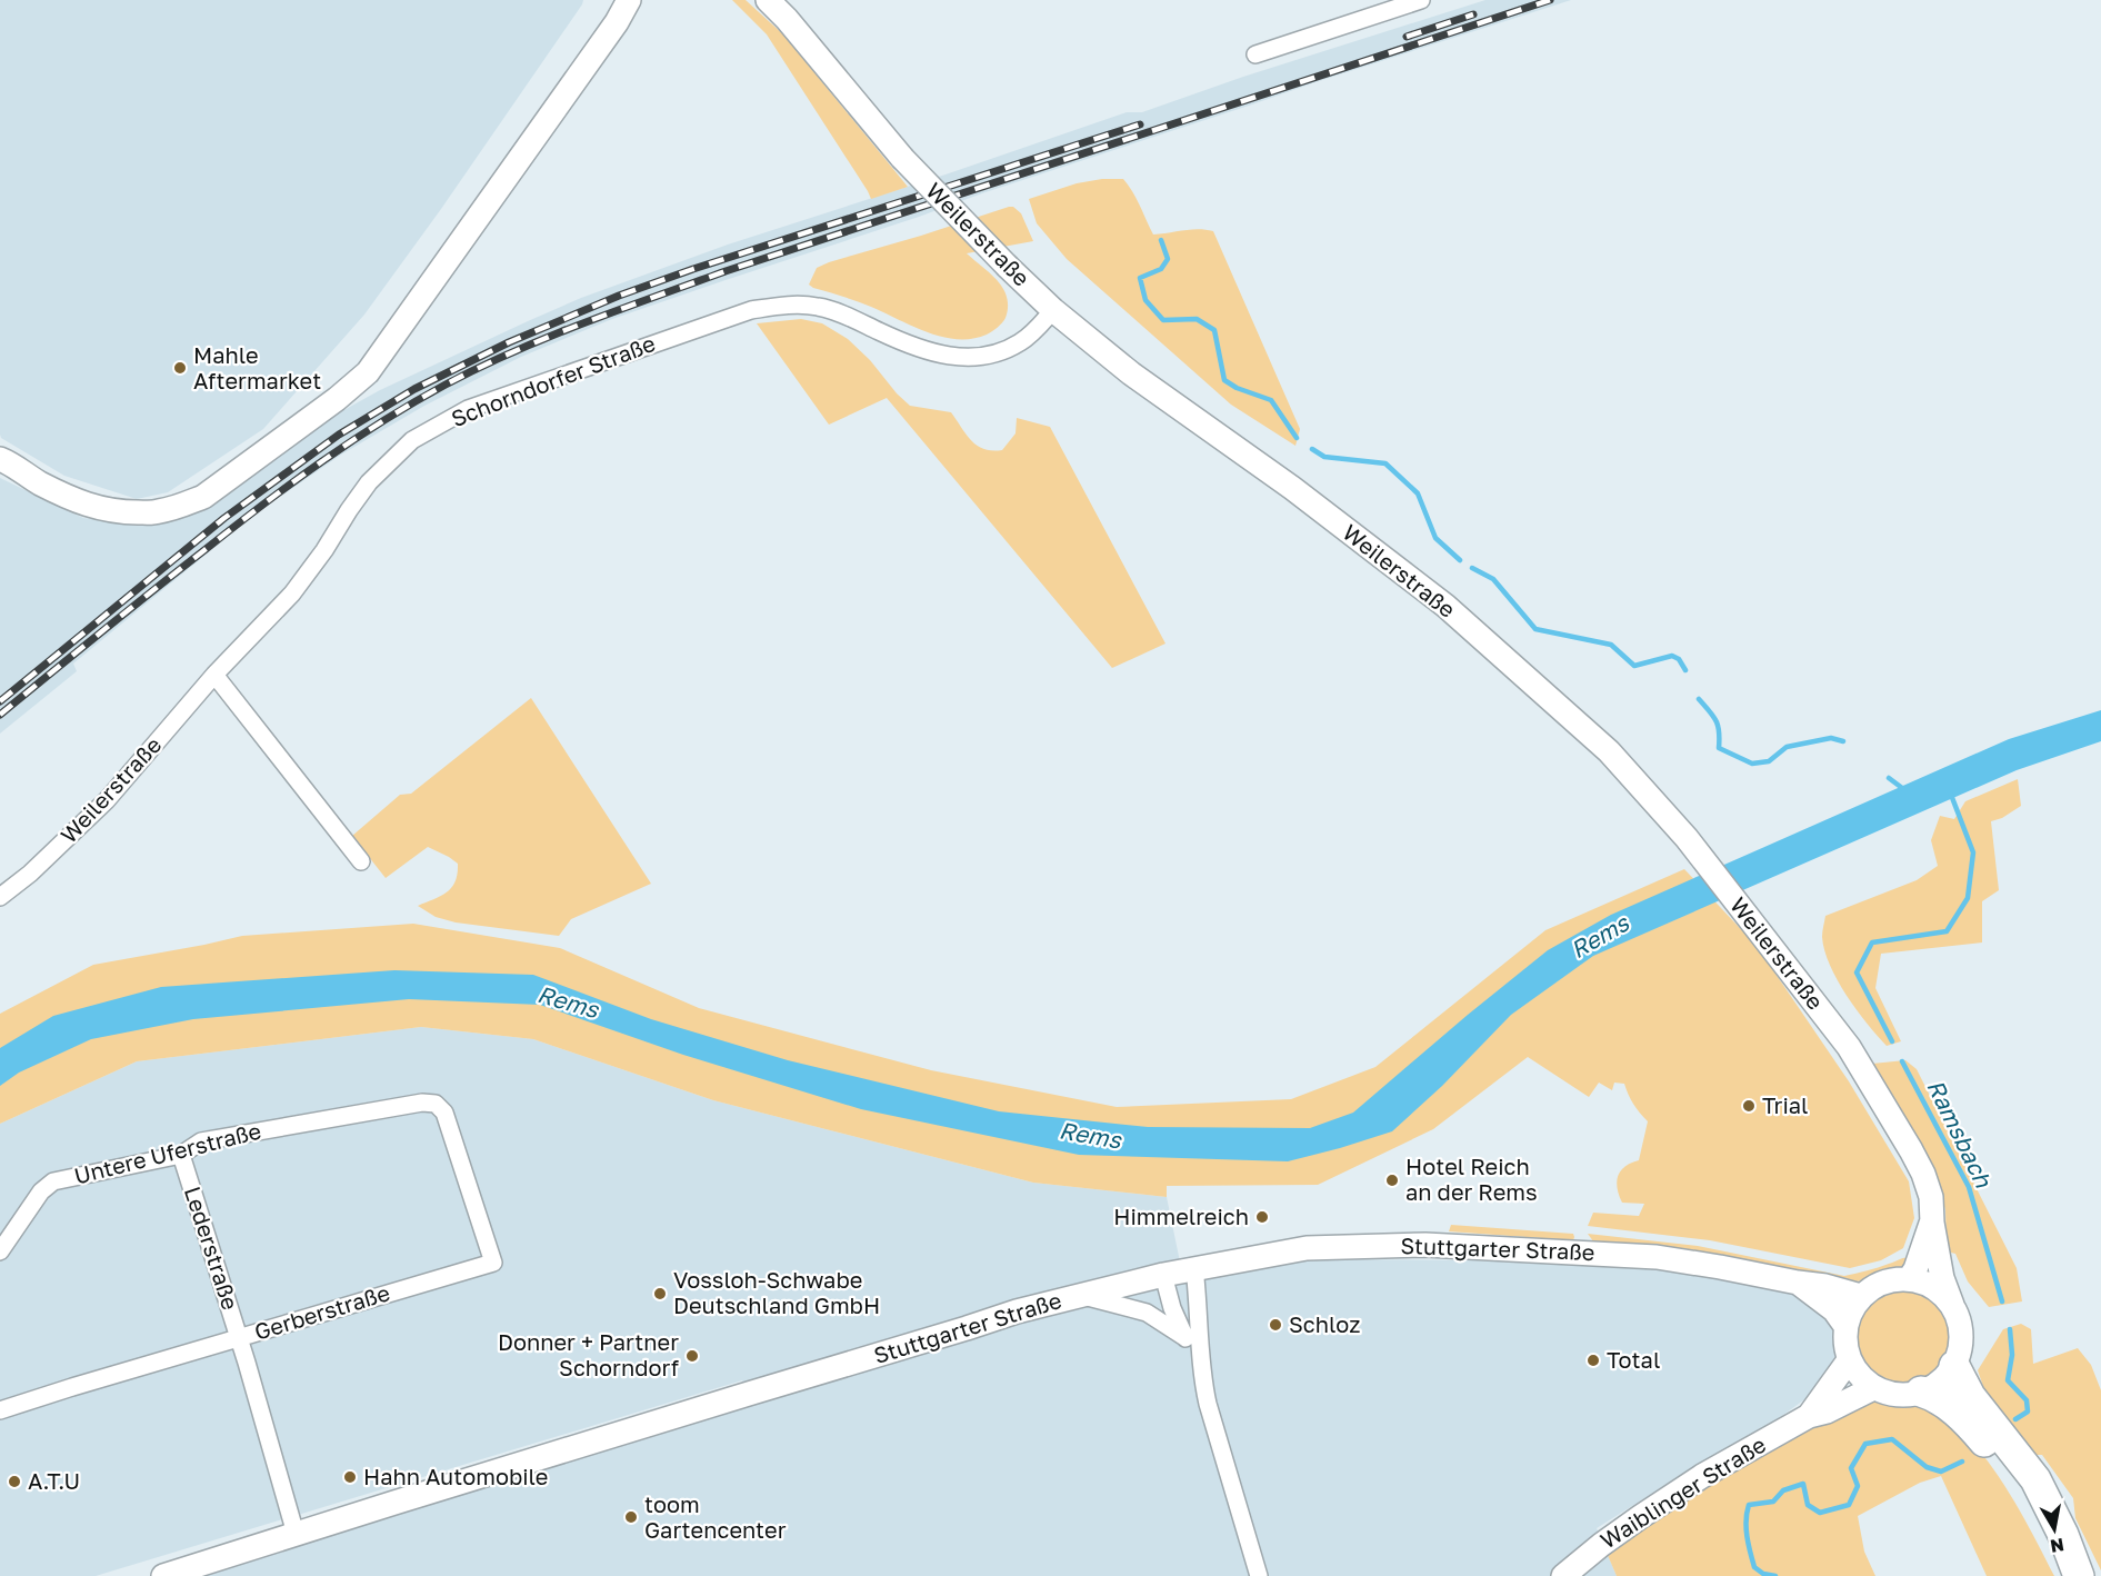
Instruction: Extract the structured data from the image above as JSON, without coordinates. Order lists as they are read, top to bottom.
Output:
{
  "streets": {
    "street": [
      "Weilerstraße",
      "Schorndorfer Straße",
      "Untere Uferstraße",
      "Lederstraße",
      "Stuttgarter Straße",
      "Gerberstraße",
      "Waiblinger Straße"
    ]
  },
  "crossings": [
    ["Weilerstraße", "Schorndorfer Straße"],
    ["Weilerstraße", "Stuttgarter Straße"],
    ["Weilerstraße", "Waiblinger Straße"],
    ["Untere Uferstraße", "Lederstraße"],
    ["Untere Uferstraße", "Gerberstraße"],
    ["Lederstraße", "Stuttgarter Straße"],
    ["Lederstraße", "Gerberstraße"],
    ["Stuttgarter Straße", "Waiblinger Straße"]
  ],
  "water": ["Rems", "Ramsbach"],
  "places": [
    "Mahle Aftermarket",
    "Trial",
    "Hotel Reich an der Rems",
    "Himmelreich",
    "Vossloh-Schwabe Deutschland GmbH",
    "Schloz",
    "Donner + Partner Schorndorf",
    "Total",
    "Hahn Automobile",
    "A.T.U",
    "toom Gartencenter"
  ],
  "north": "bottom"
}
